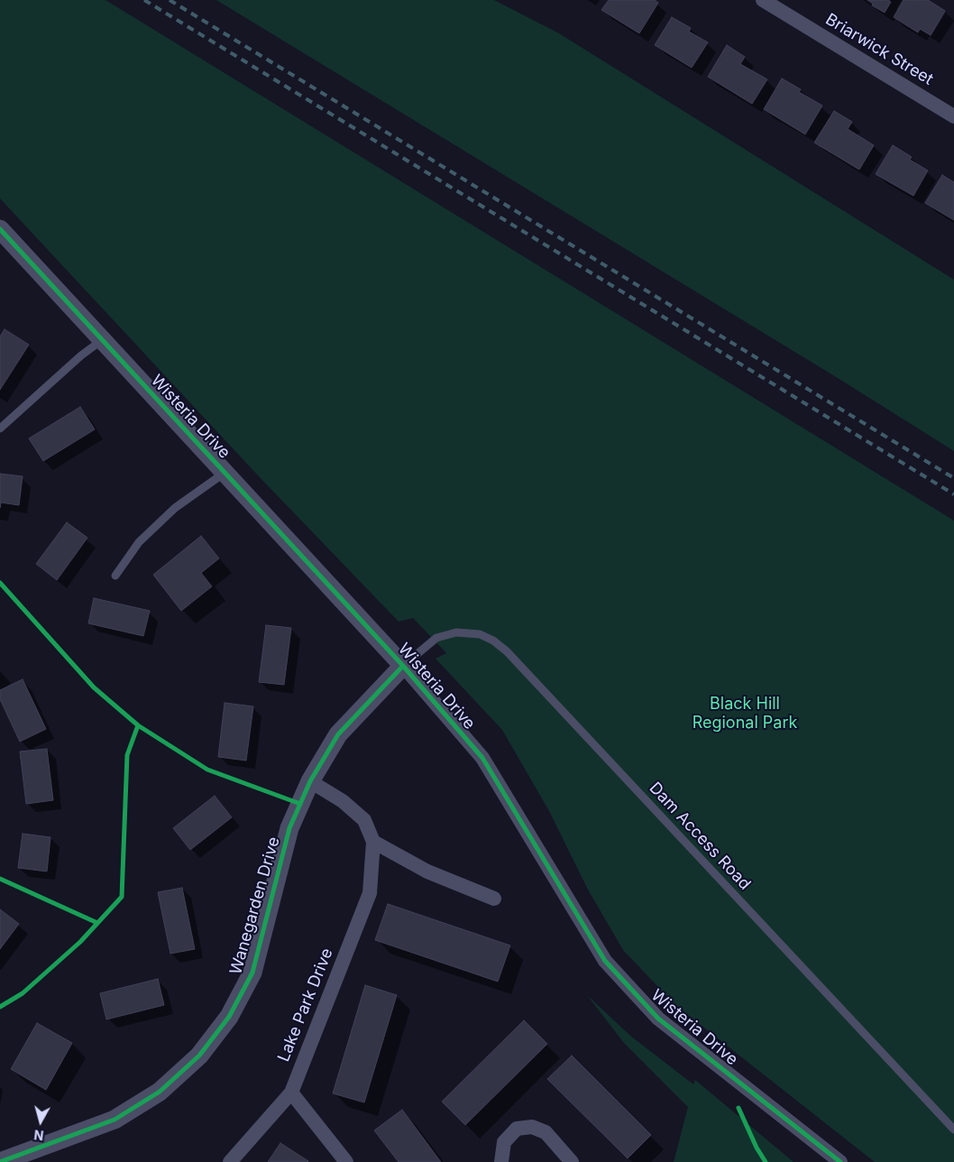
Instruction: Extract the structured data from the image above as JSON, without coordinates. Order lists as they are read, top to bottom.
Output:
{
  "streets": {
    "street": [
      "Briarwick Street",
      "Wisteria Drive",
      "Wanegarden Drive",
      "Lake Park Drive"
    ],
    "lane": ["Dam Access Road"]
  },
  "crossings": [
    ["Wisteria Drive", "Dam Access Road"],
    ["Wisteria Drive", "Wanegarden Drive"],
    ["Dam Access Road", "Wanegarden Drive"],
    ["Wanegarden Drive", "Lake Park Drive"]
  ],
  "parks": ["Black Hill Regional Park"],
  "north": "bottom"
}
